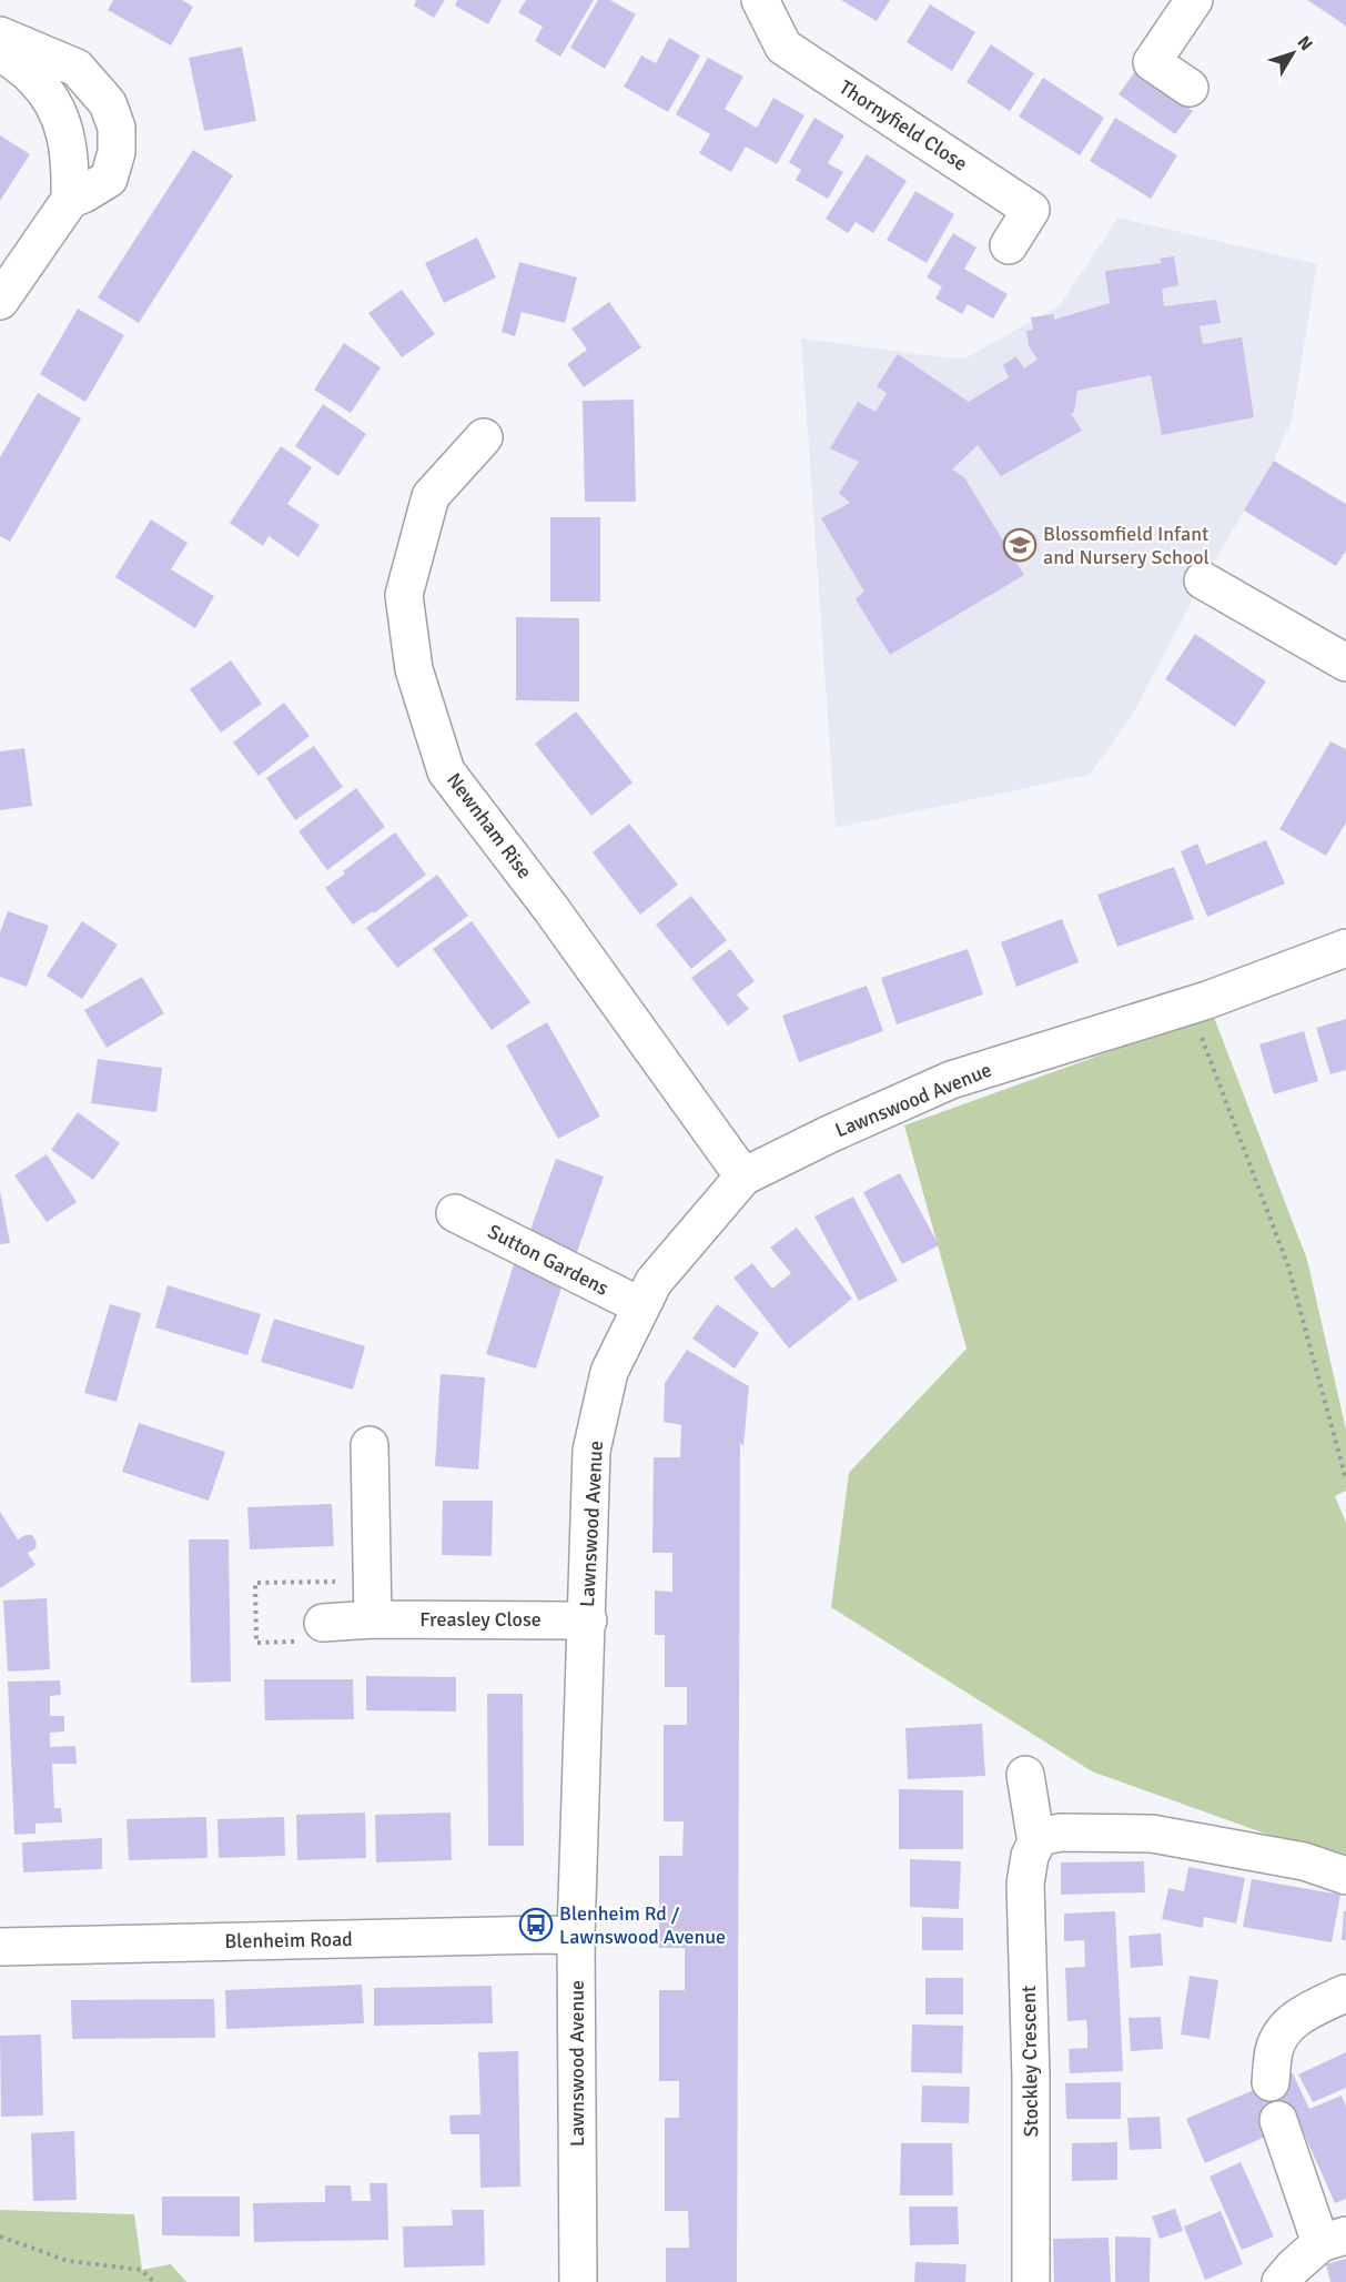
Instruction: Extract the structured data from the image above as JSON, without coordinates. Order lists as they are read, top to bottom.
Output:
{
  "streets": {
    "street": [
      "Thornyfield Close",
      "Newnham Rise",
      "Lawnswood Avenue",
      "Sutton Gardens",
      "Freasley Close",
      "Blenheim Road",
      "Stockley Crescent"
    ]
  },
  "crossings": [
    ["Newnham Rise", "Lawnswood Avenue"],
    ["Lawnswood Avenue", "Sutton Gardens"],
    ["Lawnswood Avenue", "Freasley Close"],
    ["Lawnswood Avenue", "Blenheim Road"]
  ],
  "places": {
    "school or university": ["Blossomfield Infant and Nursery School"],
    "bus stop": ["Blenheim Rd / Lawnswood Avenue"]
  },
  "north": "top right"
}
